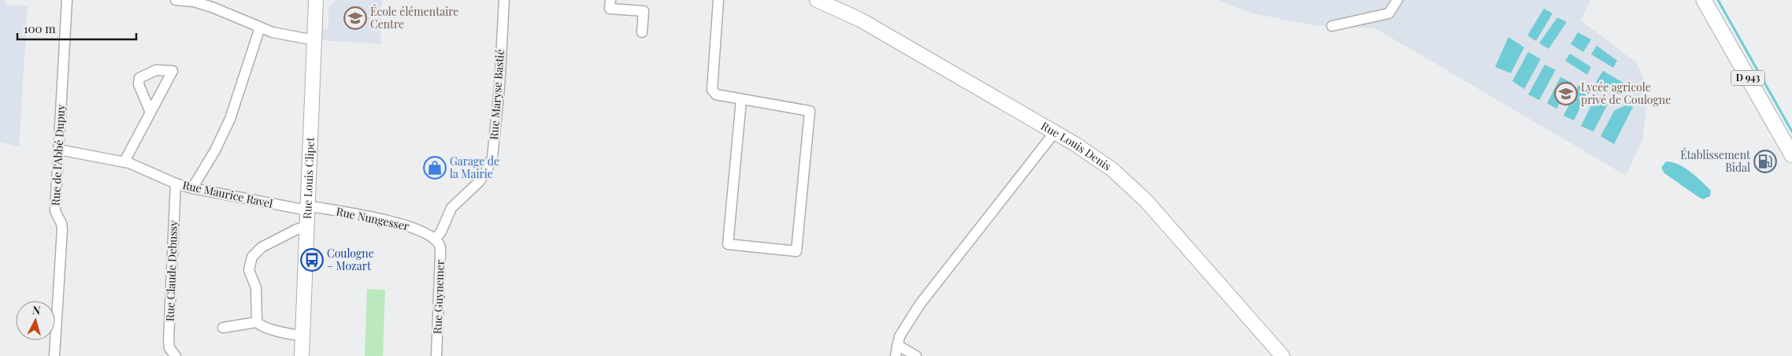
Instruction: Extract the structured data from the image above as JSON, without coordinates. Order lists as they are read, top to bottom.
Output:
{
  "streets": {
    "main road": ["D 943"],
    "street": [
      "Rue Maryse Bastié",
      "Rue Louis Denis",
      "Rue de l'Abbé Dupuy",
      "Rue Louis Clipet",
      "Rue Maurice Ravel",
      "Rue Nungesser",
      "Rue Claude Debussy",
      "Rue Guynemer"
    ]
  },
  "crossings": [
    ["Rue Maryse Bastié", "Rue Nungesser"],
    ["Rue Maryse Bastié", "Rue Guynemer"],
    ["Rue de l'Abbé Dupuy", "Rue Maurice Ravel"],
    ["Rue Louis Clipet", "Rue Maurice Ravel"],
    ["Rue Louis Clipet", "Rue Nungesser"],
    ["Rue Maurice Ravel", "Rue Nungesser"],
    ["Rue Maurice Ravel", "Rue Claude Debussy"],
    ["Rue Nungesser", "Rue Guynemer"]
  ],
  "places": {
    "school or university": ["École élémentaire Centre", "Lycée agricole privé de Coulogne"],
    "fuel station": ["Établissement Bidal"],
    "shop": ["Garage de la Mairie"],
    "bus stop": ["Coulogne – Mozart"]
  },
  "scale_bar": "100 m",
  "north": "top"
}
